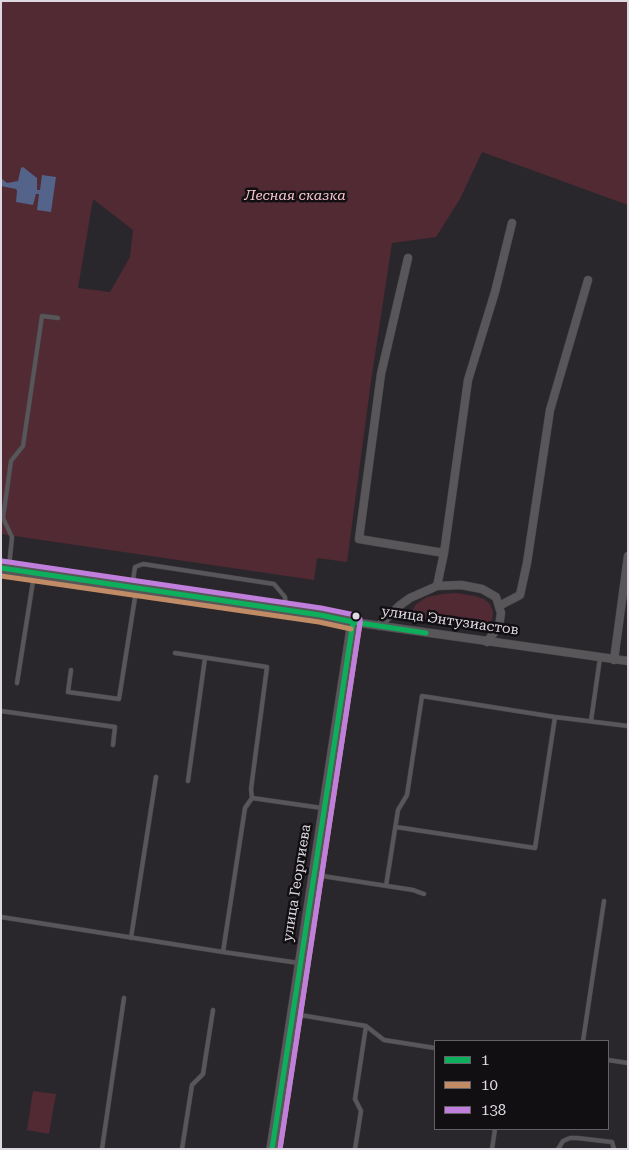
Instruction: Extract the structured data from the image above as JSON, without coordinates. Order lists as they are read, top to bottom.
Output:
{
  "streets": {
    "street": ["улица Энтузиастов", "улица Георгиева"]
  },
  "crossings": [
    ["улица Энтузиастов", "улица Георгиева"]
  ],
  "parks": ["Лесная сказка"],
  "lines": ["transit line 138", "transit line 1", "transit line 10"],
  "legend": ["1", "10", "138"]
}
